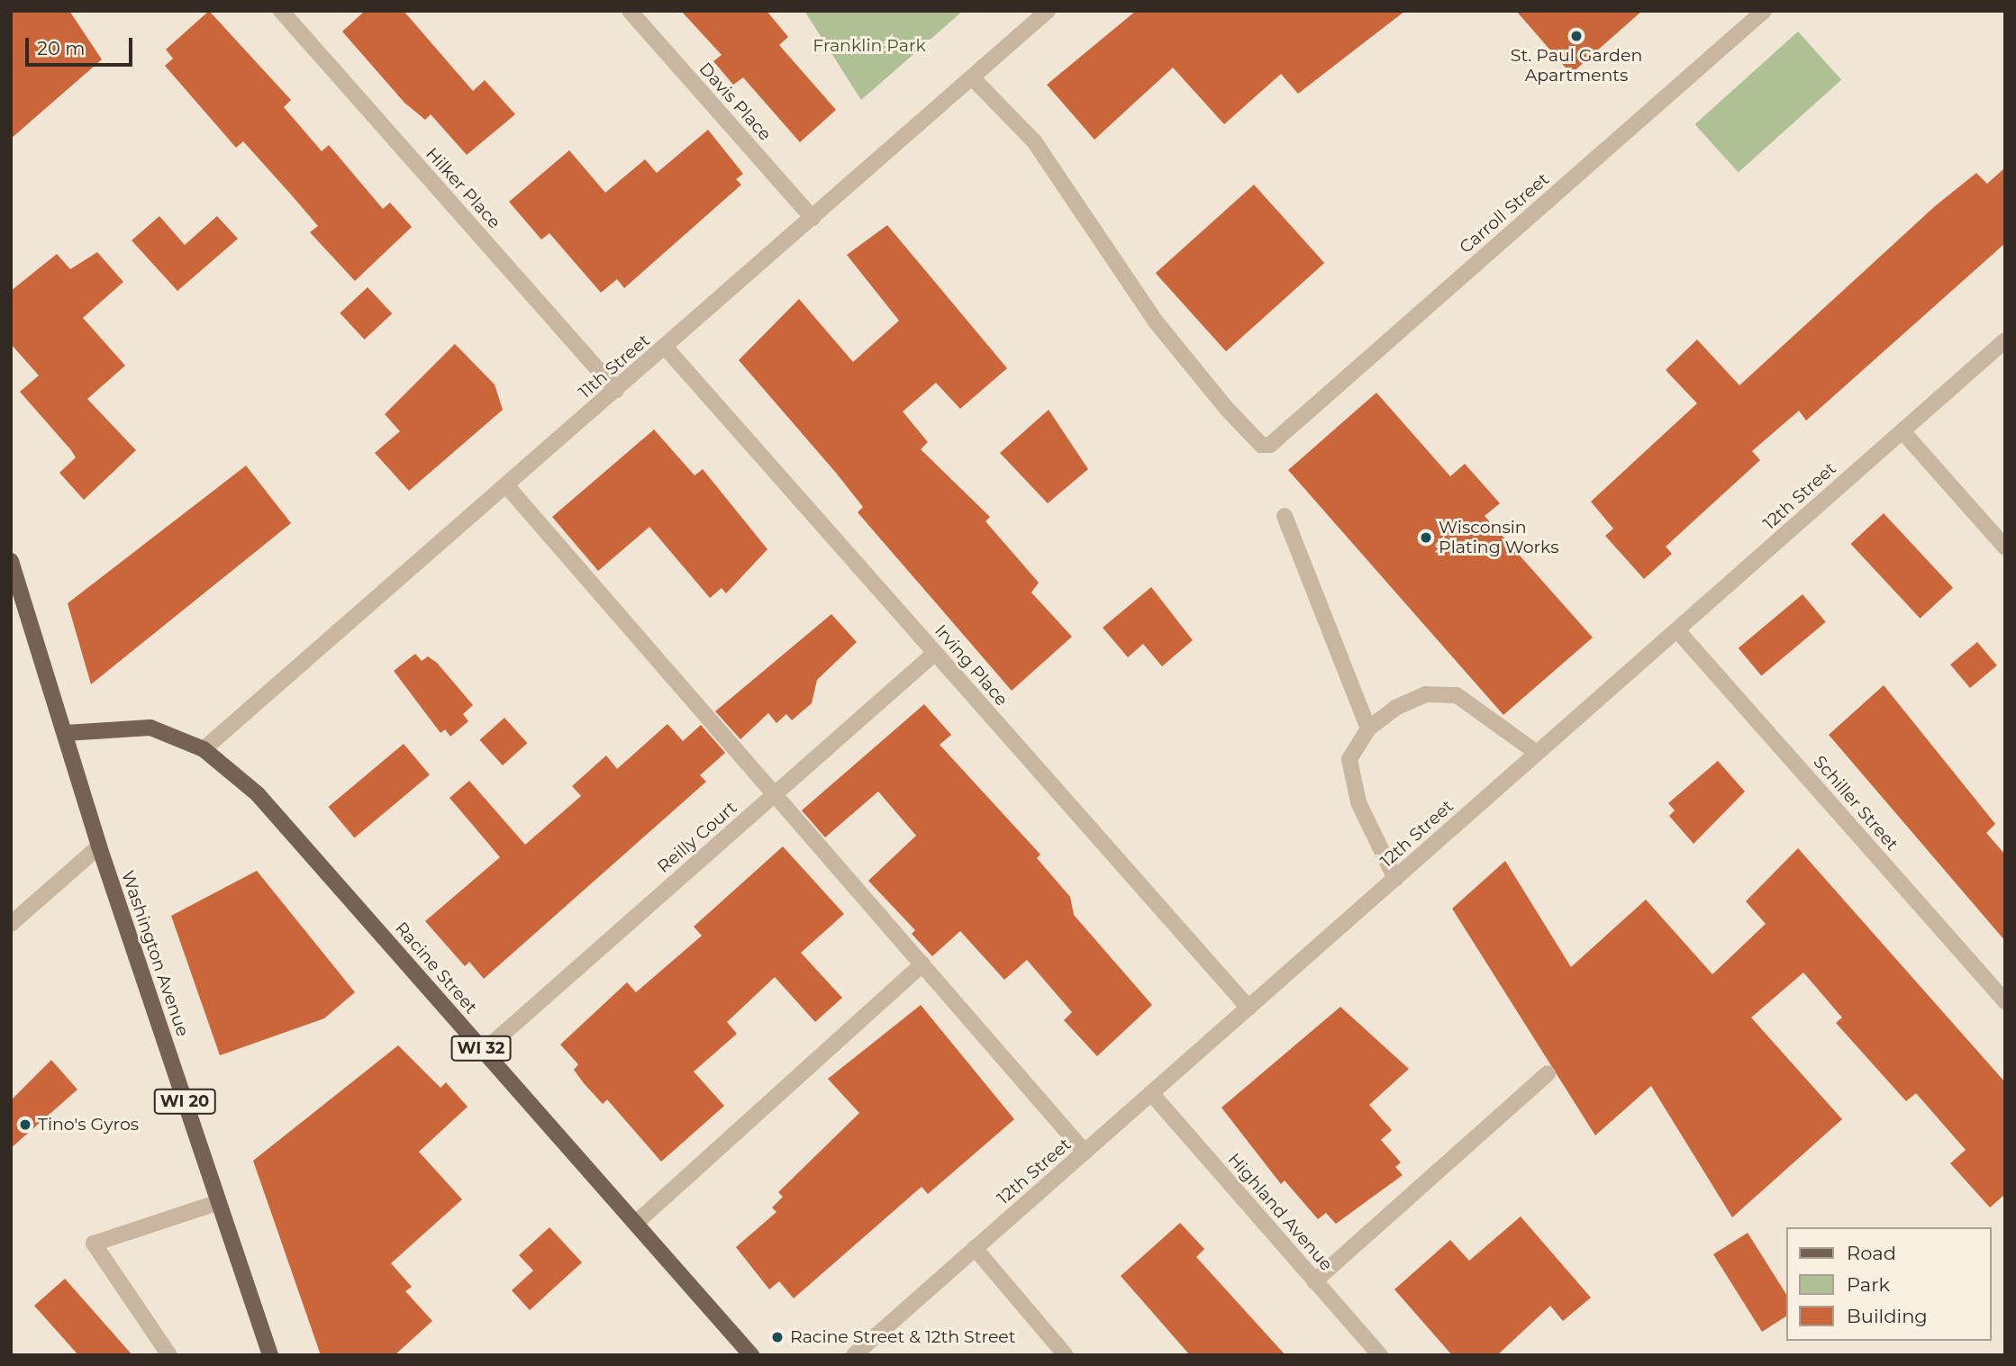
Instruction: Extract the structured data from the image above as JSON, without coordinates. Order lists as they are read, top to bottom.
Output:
{
  "streets": {
    "main road": [
      "Washington Avenue",
      "Racine Street",
      "WI 32",
      "WI 20"
    ],
    "street": [
      "Davis Place",
      "Hilker Place",
      "Carroll Street",
      "11th Street",
      "12th Street",
      "Irving Place",
      "Schiller Street",
      "Reilly Court",
      "Highland Avenue"
    ]
  },
  "crossings": [
    ["Davis Place", "11th Street"],
    ["Hilker Place", "11th Street"],
    ["Carroll Street", "11th Street"],
    ["11th Street", "Irving Place"],
    ["11th Street", "Racine Street"],
    ["12th Street", "Irving Place"],
    ["12th Street", "Schiller Street"],
    ["12th Street", "Highland Avenue"],
    ["Irving Place", "Reilly Court"],
    ["Reilly Court", "Racine Street"],
    ["Washington Avenue", "Racine Street"]
  ],
  "parks": ["Franklin Park"],
  "places": [
    "St. Paul Garden Apartments",
    "Wisconsin Plating Works",
    "Tino's Gyros",
    "Racine Street & 12th Street"
  ],
  "legend": ["Road", "Park", "Building"],
  "scale_bar": "20 m"
}
